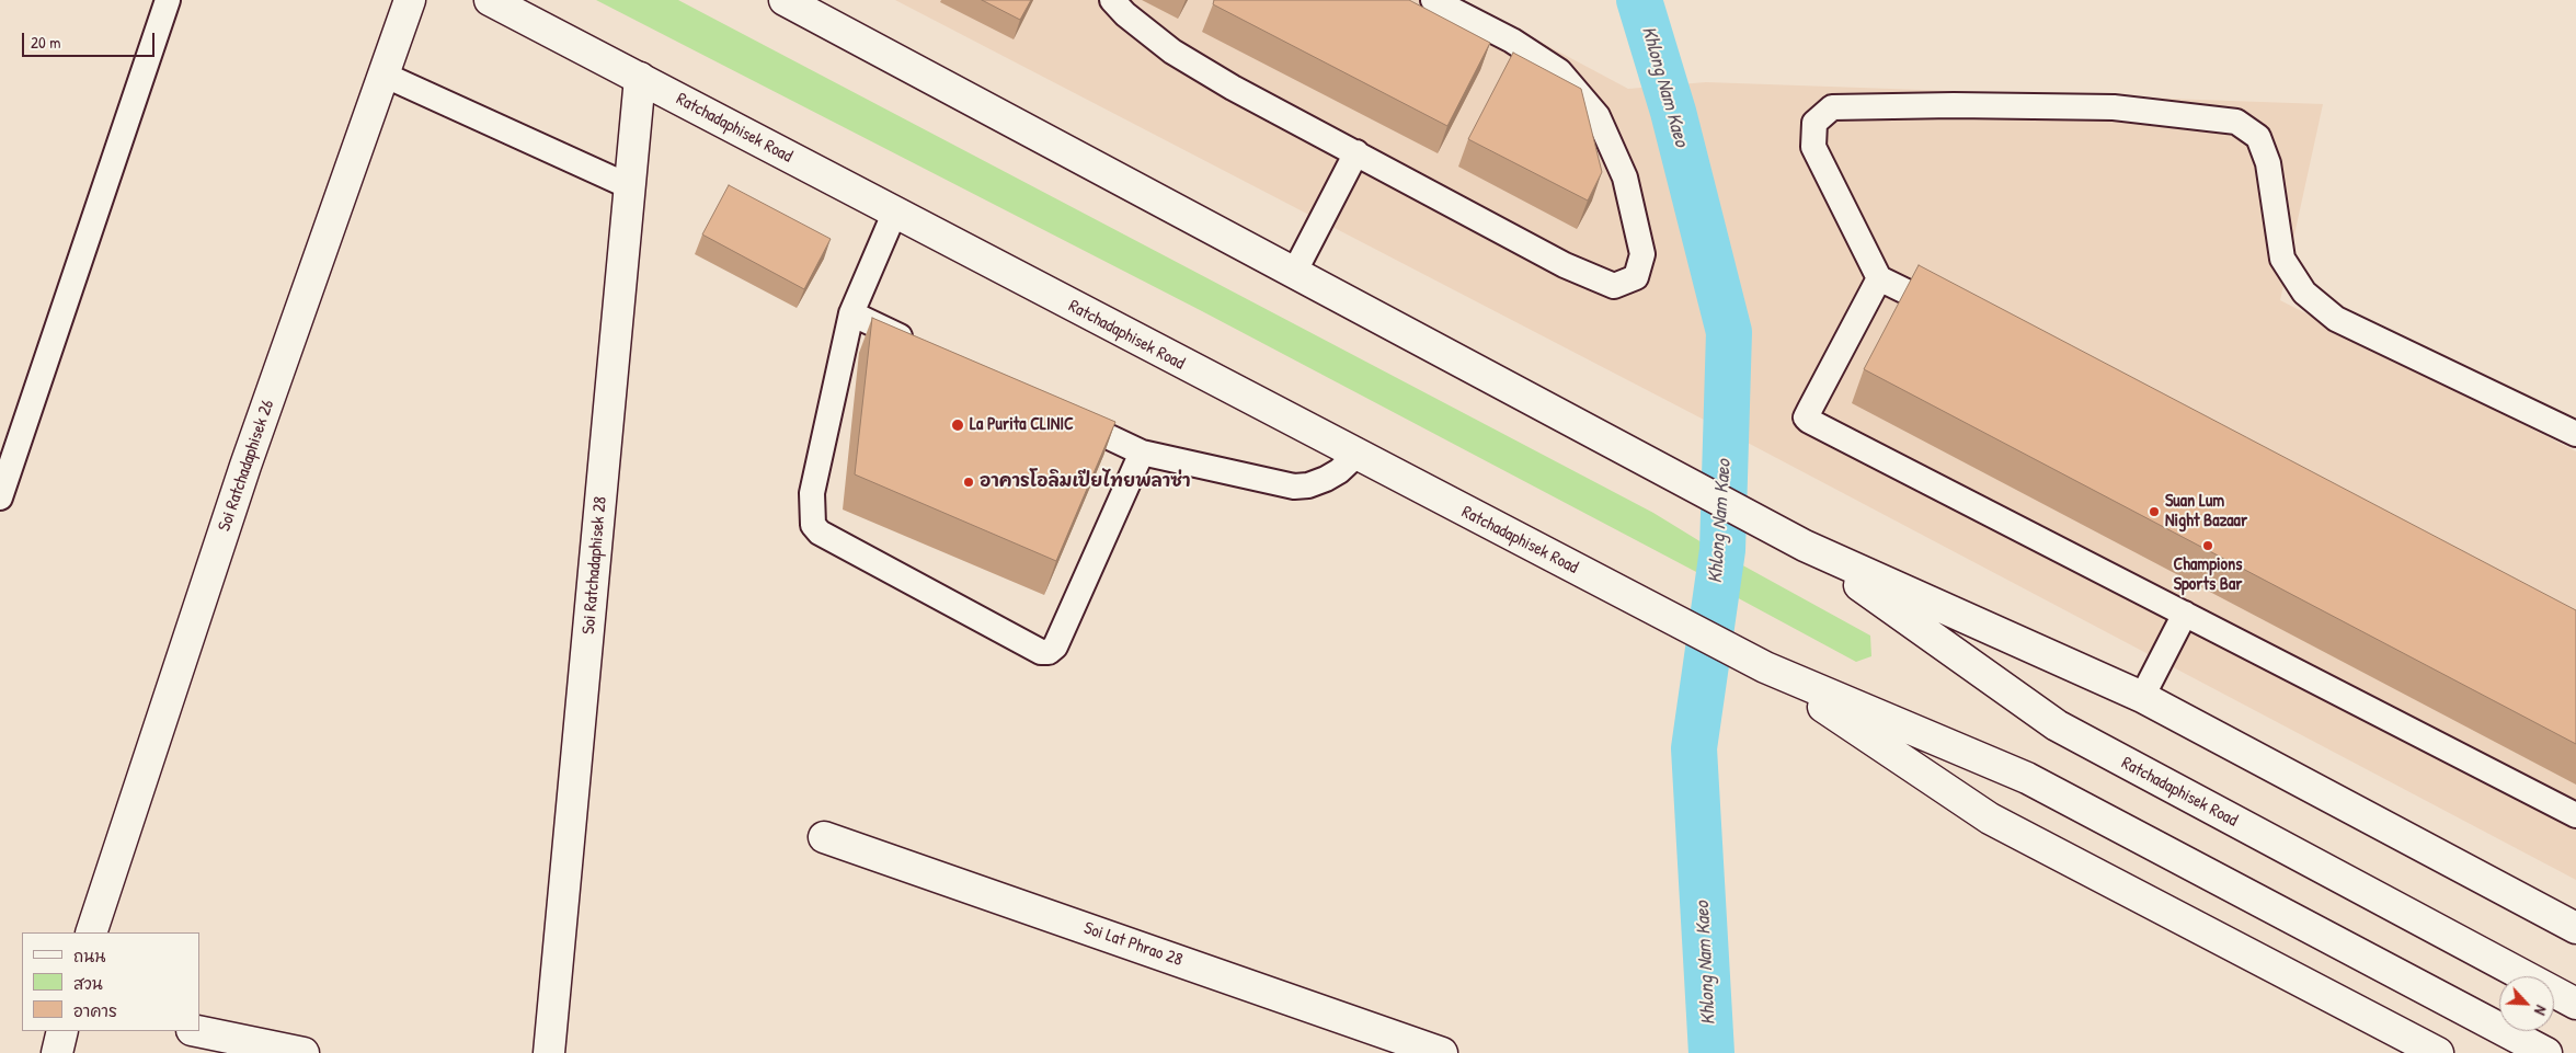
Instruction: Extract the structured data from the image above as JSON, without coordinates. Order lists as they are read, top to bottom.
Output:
{
  "streets": {
    "main road": [
      "Ratchadaphisek Road",
      "Soi Ratchadaphisek 26",
      "Soi Ratchadaphisek 28",
      "Soi Lat Phrao 28"
    ]
  },
  "crossings": [
    ["Ratchadaphisek Road", "Soi Ratchadaphisek 28"]
  ],
  "water": ["Khlong Nam Kaeo"],
  "places": [
    "La Purita CLINIC",
    "อาคารโอลิมเปียไทยพลาซ่า",
    "Suan Lum Night Bazaar",
    "Champions Sports Bar"
  ],
  "legend": ["ถนน", "สวน", "อาคาร"],
  "scale_bar": "20 m",
  "north": "bottom right"
}
